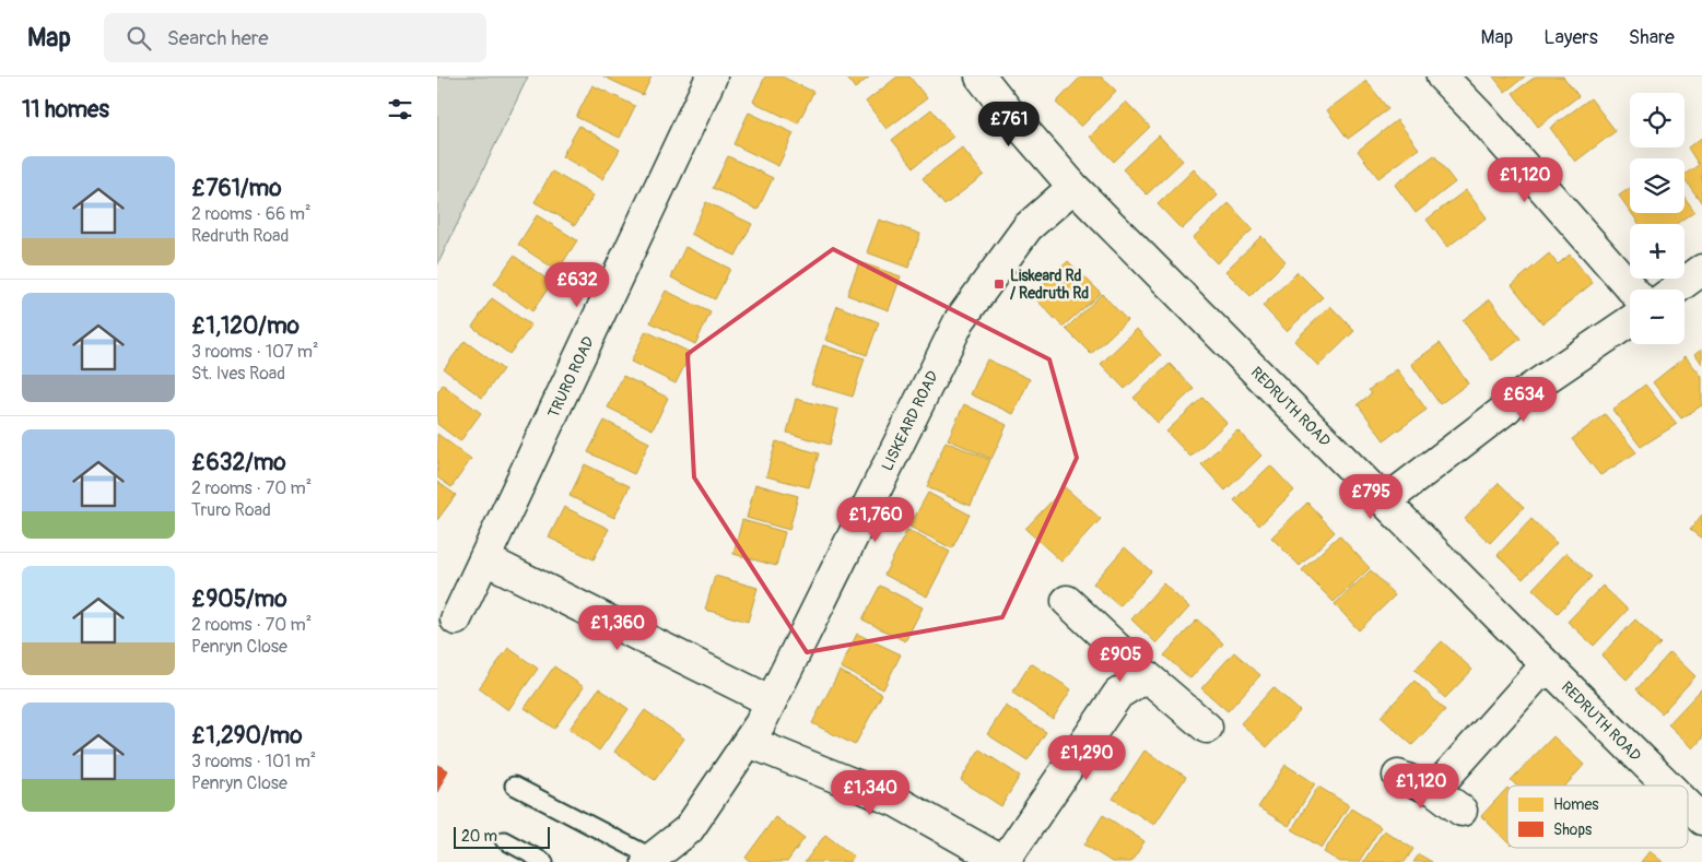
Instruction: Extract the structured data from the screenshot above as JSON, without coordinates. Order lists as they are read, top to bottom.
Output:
{
  "streets": {
    "street": ["TRURO ROAD", "REDRUTH ROAD", "LISKEARD ROAD"]
  },
  "crossings": [
    ["REDRUTH ROAD", "LISKEARD ROAD"]
  ],
  "places": {
    "transit": ["Liskeard Rd / Redruth Rd"]
  },
  "legend": ["Homes", "Shops"],
  "scale_bar": "20 m",
  "page": {
    "header": "Map",
    "search": "Search here",
    "nav": ["Map", "Layers", "Share"],
    "heading": "11 homes",
    "map_buttons": ["+", "−"],
    "price": [
      "£761",
      "£1,120",
      "£632",
      "£634",
      "£795",
      "£1,760",
      "£1,360",
      "£905",
      "£1,290",
      "£1,120",
      "£1,340"
    ],
    "list": [
      {
        "name": "£761/mo",
        "note": "2 rooms · 66 m² · Redruth Road"
      },
      {
        "name": "£1,120/mo",
        "note": "3 rooms · 107 m² · St. Ives Road"
      },
      {
        "name": "£632/mo",
        "note": "2 rooms · 70 m² · Truro Road"
      },
      {
        "name": "£905/mo",
        "note": "2 rooms · 70 m² · Penryn Close"
      },
      {
        "name": "£1,290/mo",
        "note": "3 rooms · 101 m² · Penryn Close"
      }
    ],
    "scale": "20 m"
  }
}
